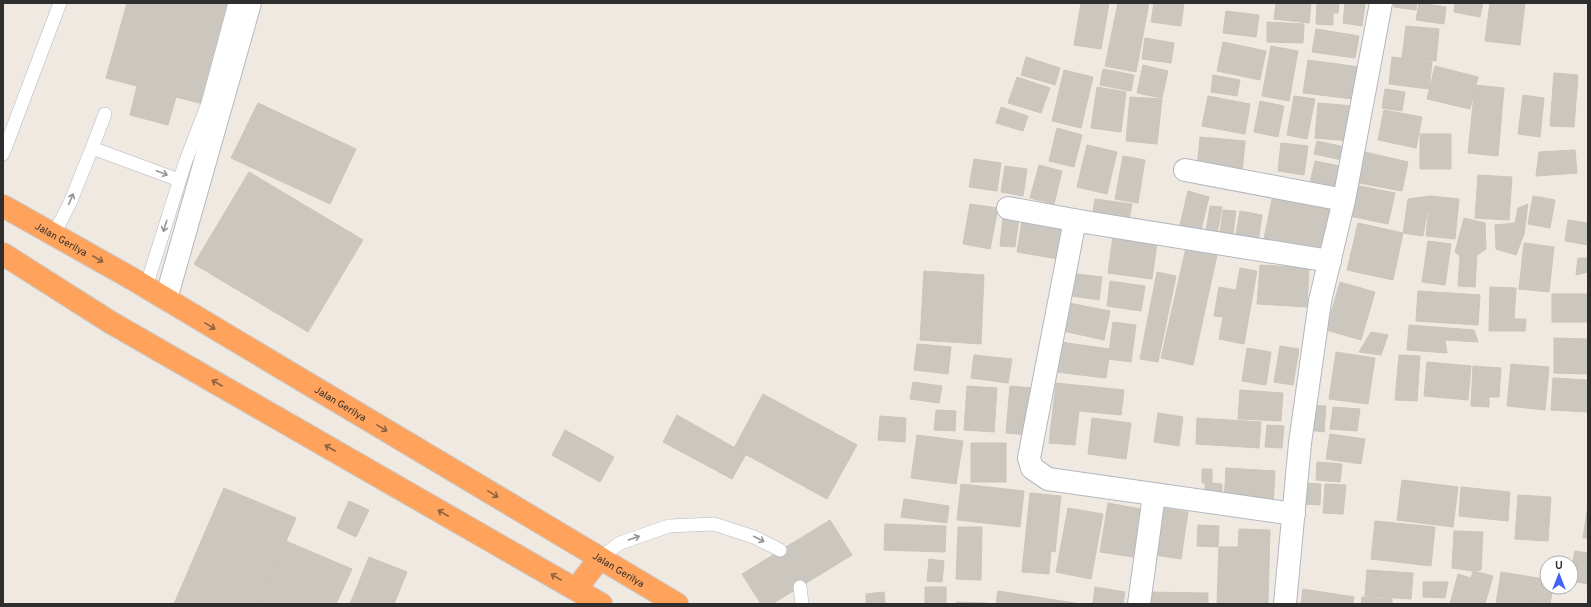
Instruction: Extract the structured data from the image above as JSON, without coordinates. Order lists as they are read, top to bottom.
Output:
{
  "streets": {
    "highway": ["Jalan Gerilya"]
  },
  "north": "top"
}
